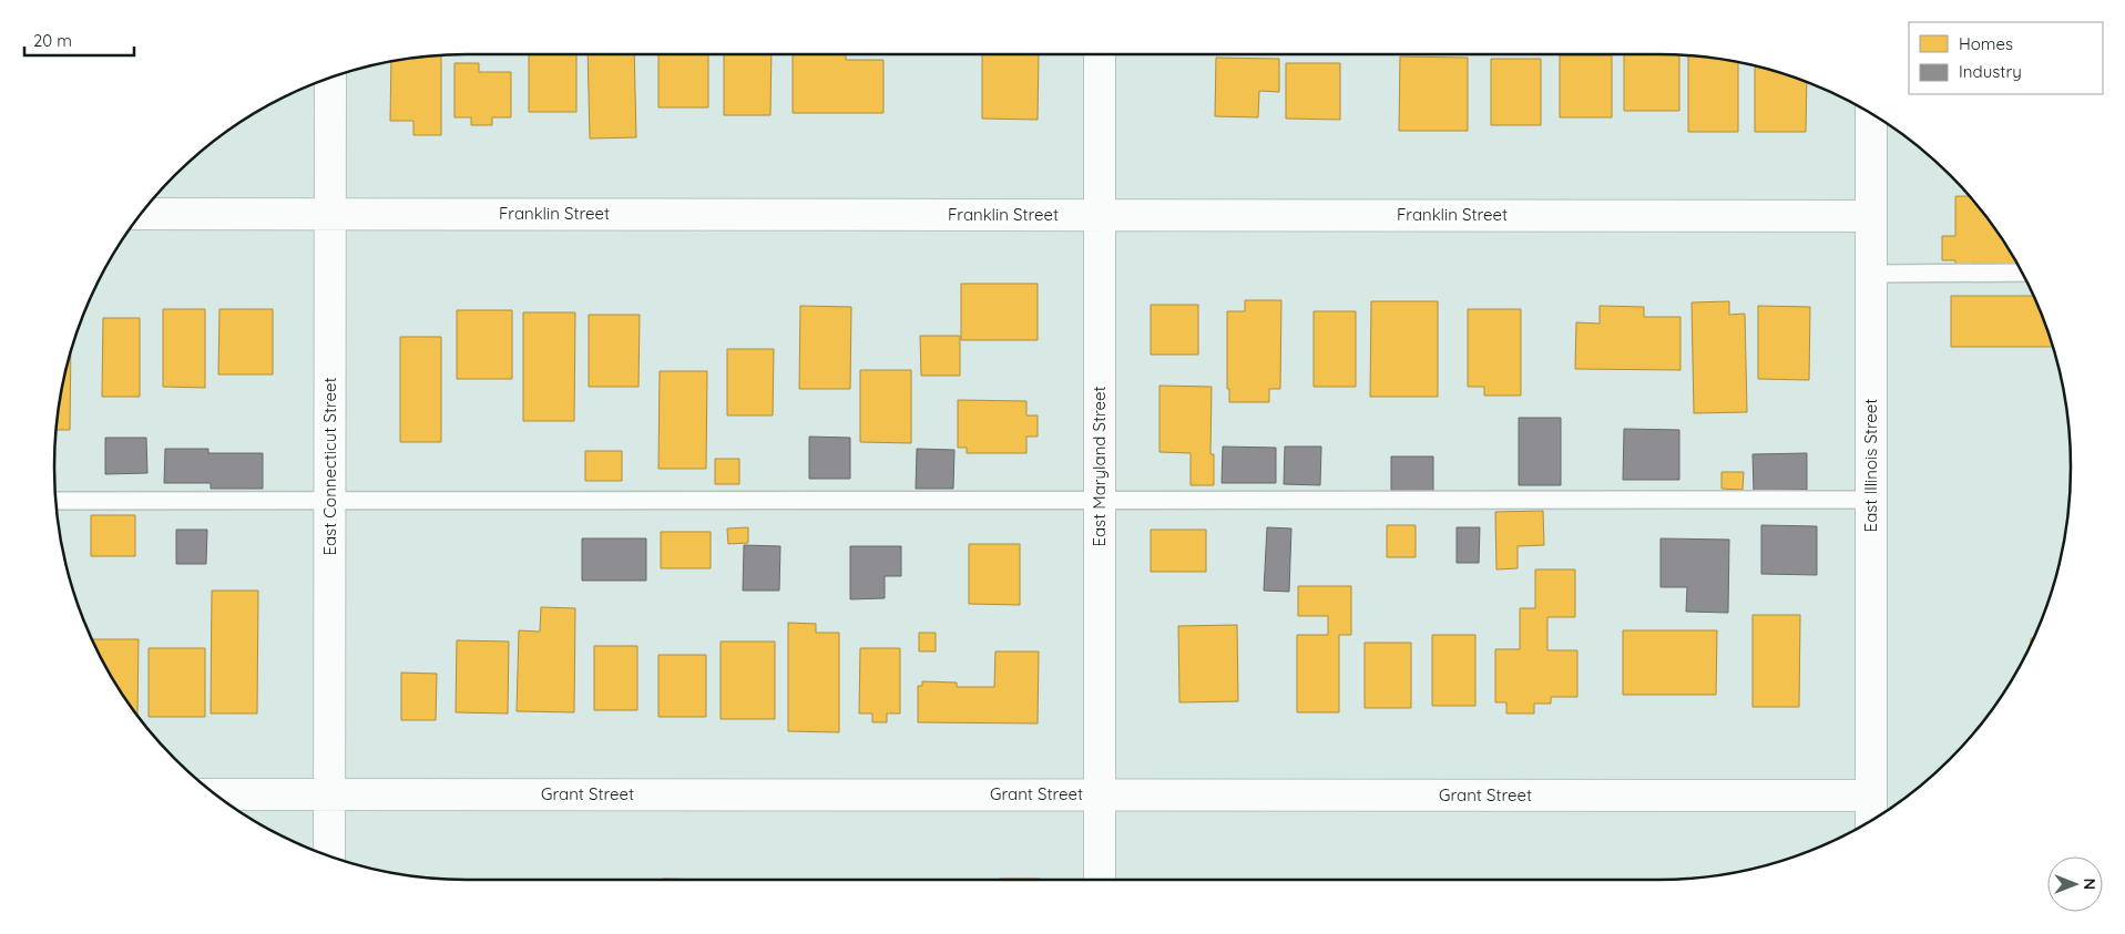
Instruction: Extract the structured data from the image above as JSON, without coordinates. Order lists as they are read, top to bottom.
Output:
{
  "streets": {
    "street": [
      "Franklin Street",
      "East Illinois Street",
      "East Connecticut Street",
      "East Maryland Street",
      "Grant Street"
    ]
  },
  "crossings": [
    ["Franklin Street", "East Illinois Street"],
    ["Franklin Street", "East Connecticut Street"],
    ["Franklin Street", "East Maryland Street"],
    ["East Illinois Street", "Grant Street"],
    ["East Connecticut Street", "Grant Street"],
    ["East Maryland Street", "Grant Street"]
  ],
  "legend": ["Homes", "Industry"],
  "scale_bar": "20 m",
  "north": "right"
}
